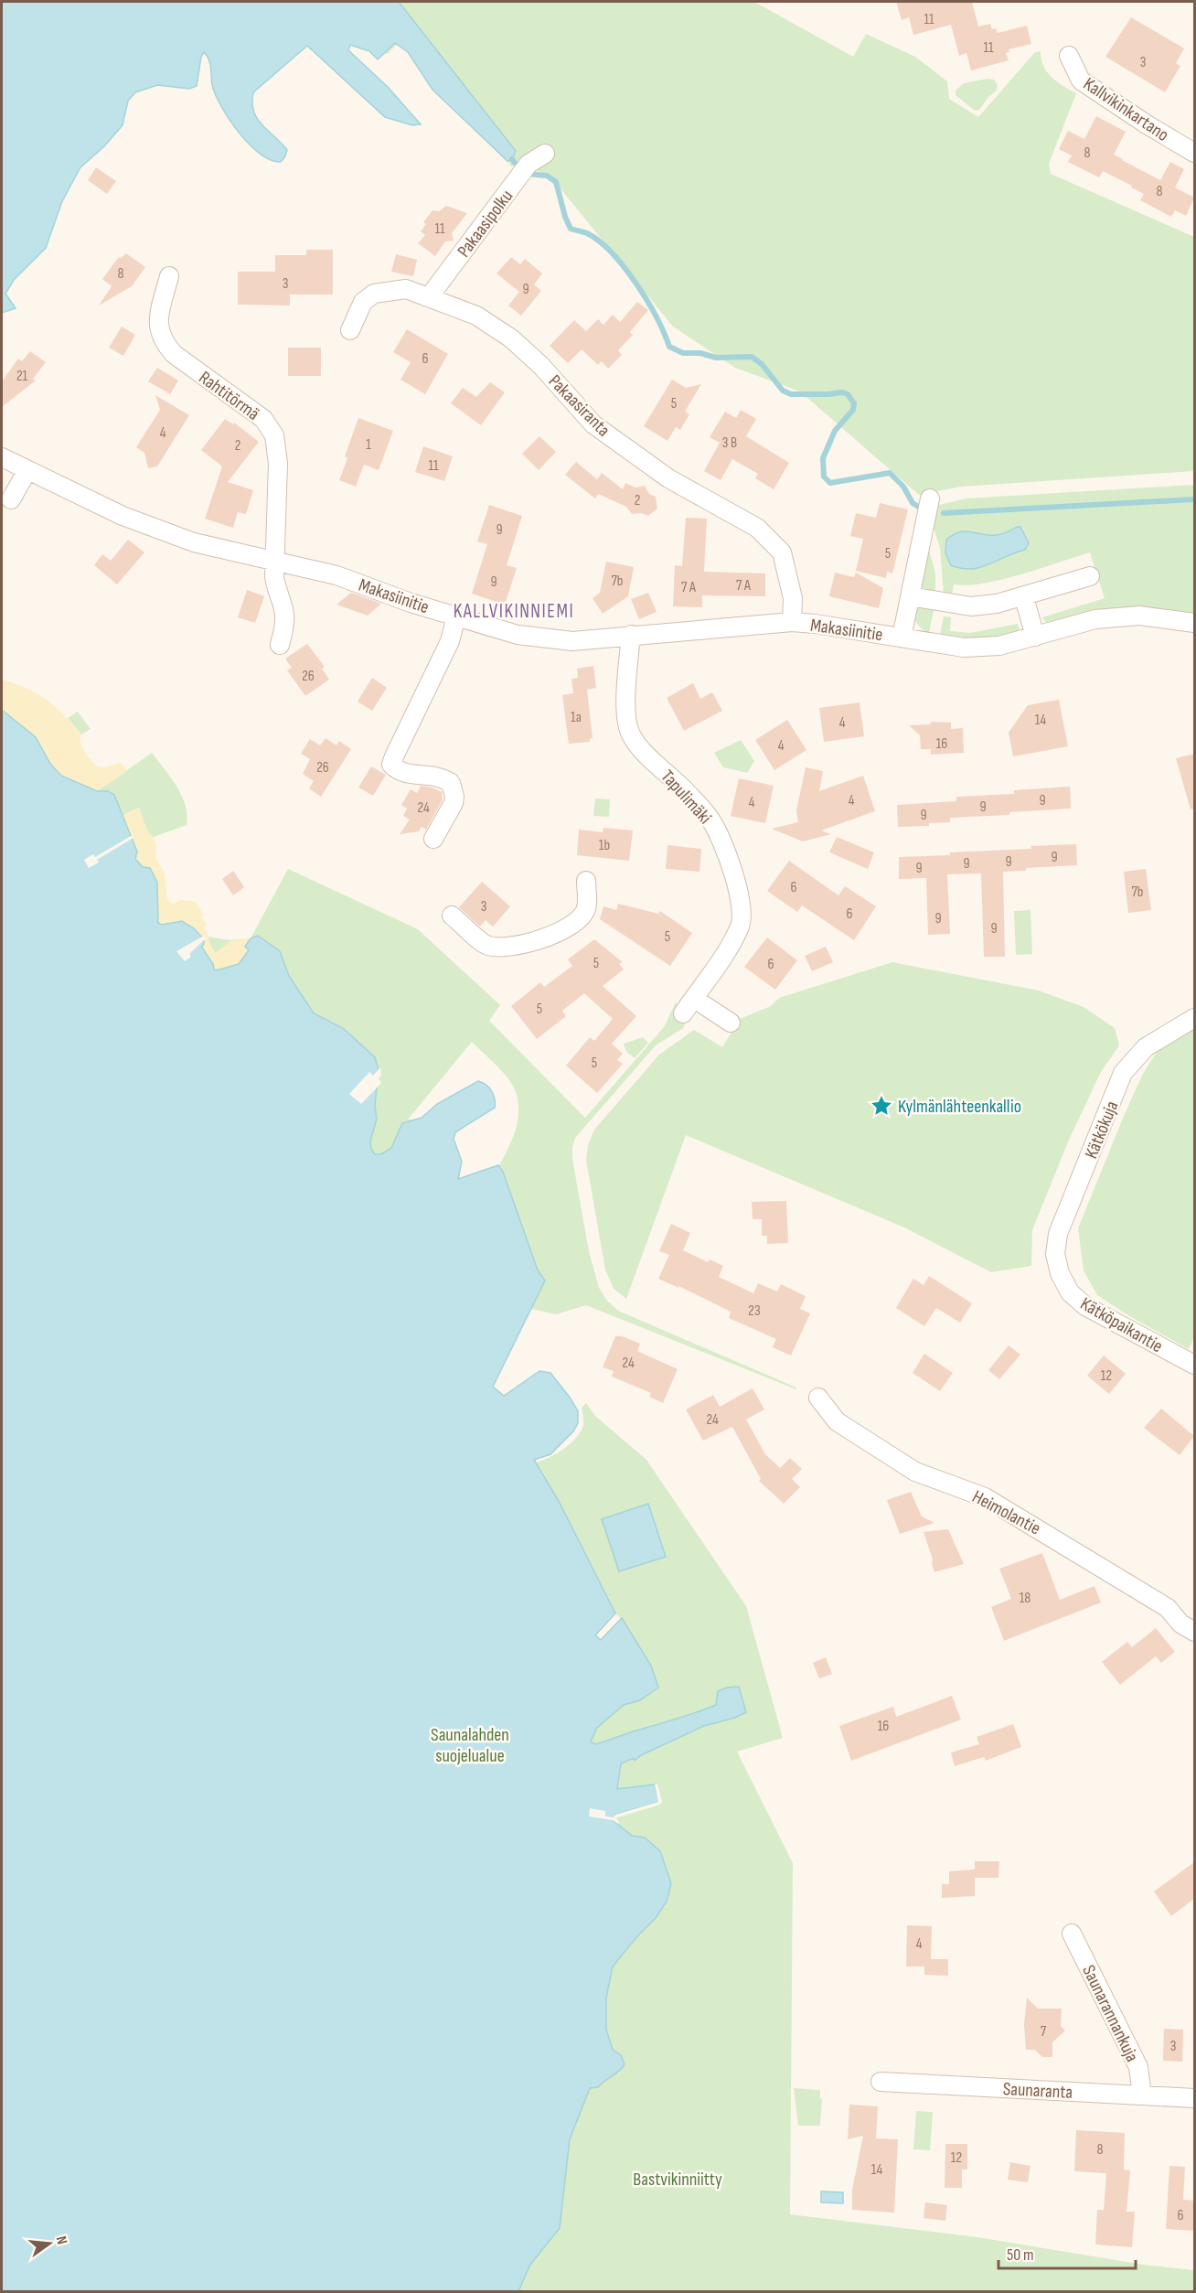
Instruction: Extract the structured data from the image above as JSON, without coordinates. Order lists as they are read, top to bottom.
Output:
{
  "streets": {
    "street": [
      "Kallvikinkartano",
      "Pakaasipolku",
      "Rahtitörmä",
      "Pakaasiranta",
      "Makasiinitie",
      "Tapulimäki",
      "Kätkökuja",
      "Kätköpaikantie",
      "Heimolantie",
      "Saunarannankuja",
      "Saunaranta"
    ]
  },
  "crossings": [
    ["Pakaasipolku", "Pakaasiranta"],
    ["Rahtitörmä", "Makasiinitie"],
    ["Pakaasiranta", "Makasiinitie"],
    ["Makasiinitie", "Tapulimäki"],
    ["Kätkökuja", "Kätköpaikantie"],
    ["Saunarannankuja", "Saunaranta"]
  ],
  "districts": ["KALLVIKINNIEMI"],
  "parks": ["Saunalahden suojelualue", "Bastvikinniitty"],
  "places": {
    "place": ["Kylmänlähteenkallio"]
  },
  "house_numbers": [
    "11",
    "11",
    "3",
    "8",
    "8",
    "11",
    "8",
    "3",
    "9",
    "6",
    "21",
    "5",
    "4",
    "3 B",
    "1",
    "2",
    "11",
    "2",
    "9",
    "5",
    "7b",
    "9",
    "7 A",
    "7 A",
    "26",
    "1a",
    "14",
    "4",
    "16",
    "4",
    "26",
    "4",
    "9",
    "4",
    "9",
    "24",
    "9",
    "1b",
    "9",
    "9",
    "9",
    "9",
    "6",
    "7b",
    "3",
    "6",
    "9",
    "9",
    "5",
    "5",
    "6",
    "5",
    "5",
    "23",
    "24",
    "12",
    "24",
    "18",
    "16",
    "4",
    "7",
    "3",
    "8",
    "12",
    "14",
    "6"
  ],
  "scale_bar": "50 m",
  "north": "right"
}
